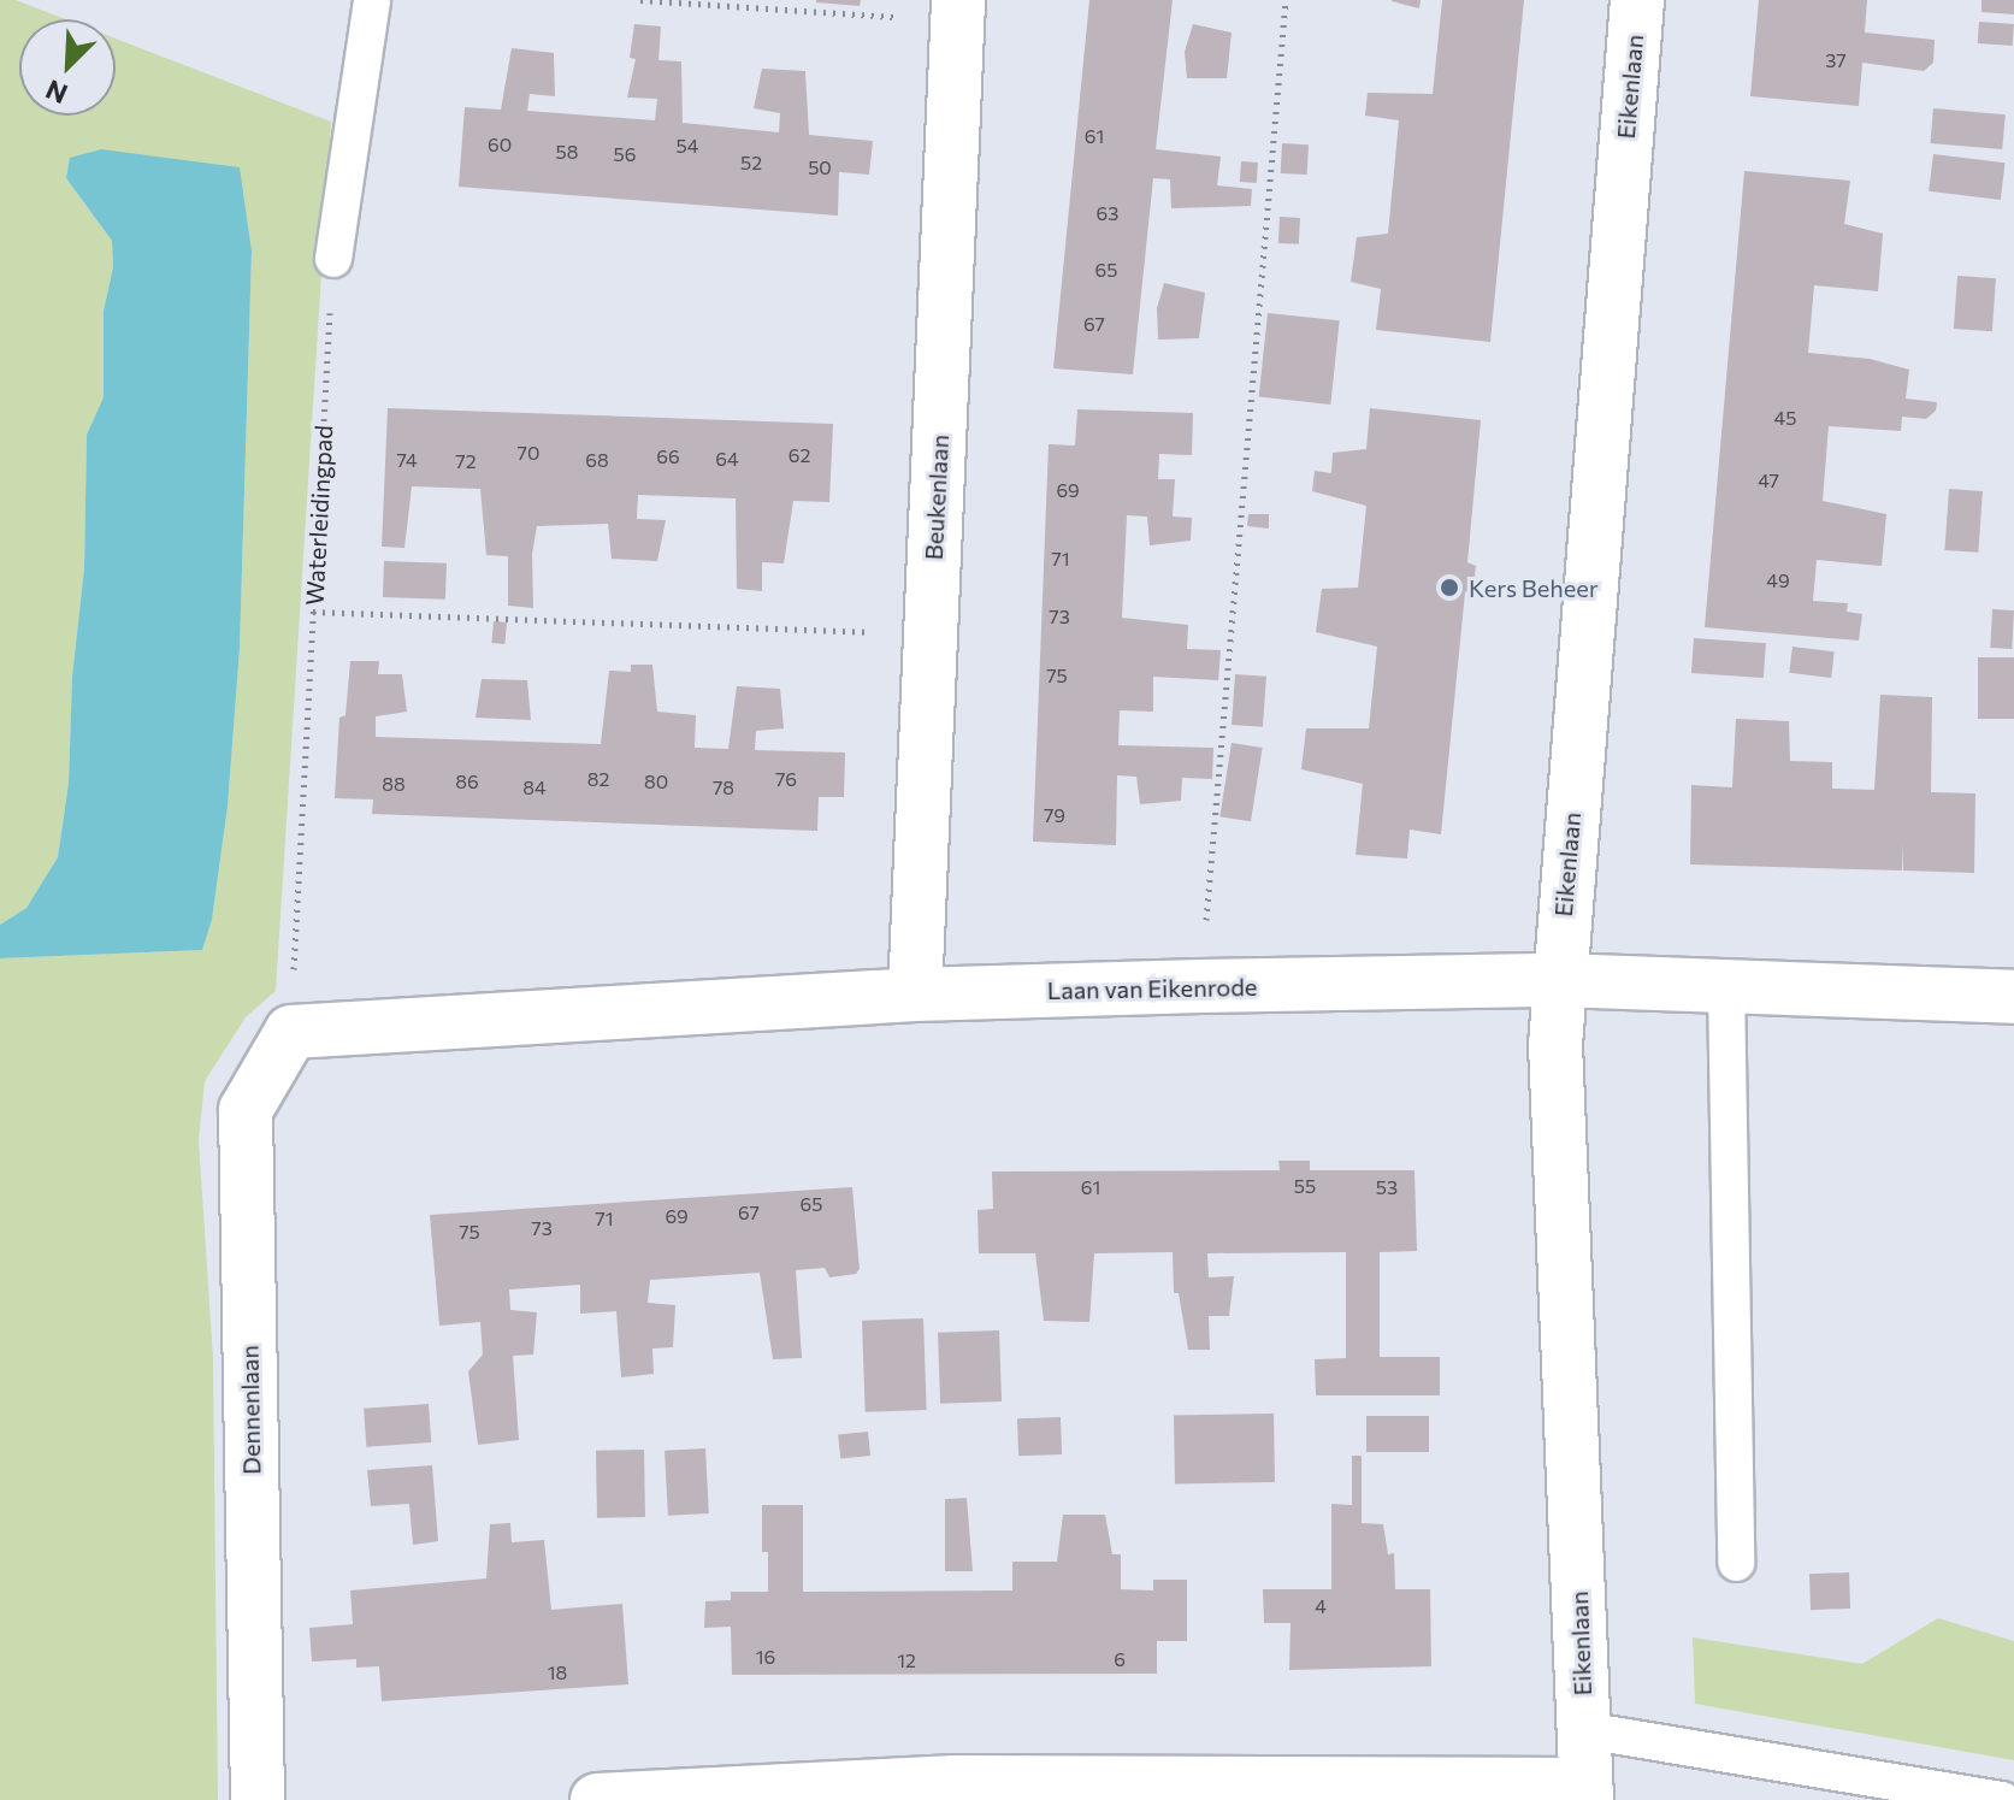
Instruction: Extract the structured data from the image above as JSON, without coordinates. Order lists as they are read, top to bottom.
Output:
{
  "streets": {
    "street": [
      "Eikenlaan",
      "Beukenlaan",
      "Laan van Eikenrode",
      "Dennenlaan"
    ],
    "path": ["Waterleidingpad"]
  },
  "crossings": [
    ["Eikenlaan", "Laan van Eikenrode"],
    ["Beukenlaan", "Laan van Eikenrode"],
    ["Waterleidingpad", "Laan van Eikenrode"],
    ["Waterleidingpad", "Dennenlaan"],
    ["Laan van Eikenrode", "Dennenlaan"]
  ],
  "places": ["Kers Beheer"],
  "house_numbers": [
    "37",
    "61",
    "60",
    "54",
    "58",
    "56",
    "52",
    "50",
    "63",
    "65",
    "67",
    "45",
    "70",
    "62",
    "66",
    "64",
    "74",
    "68",
    "72",
    "47",
    "69",
    "71",
    "49",
    "73",
    "75",
    "82",
    "76",
    "86",
    "80",
    "88",
    "84",
    "78",
    "79",
    "55",
    "61",
    "53",
    "65",
    "67",
    "69",
    "71",
    "73",
    "75",
    "4",
    "16",
    "6",
    "12",
    "18"
  ],
  "north": "bottom left"
}
